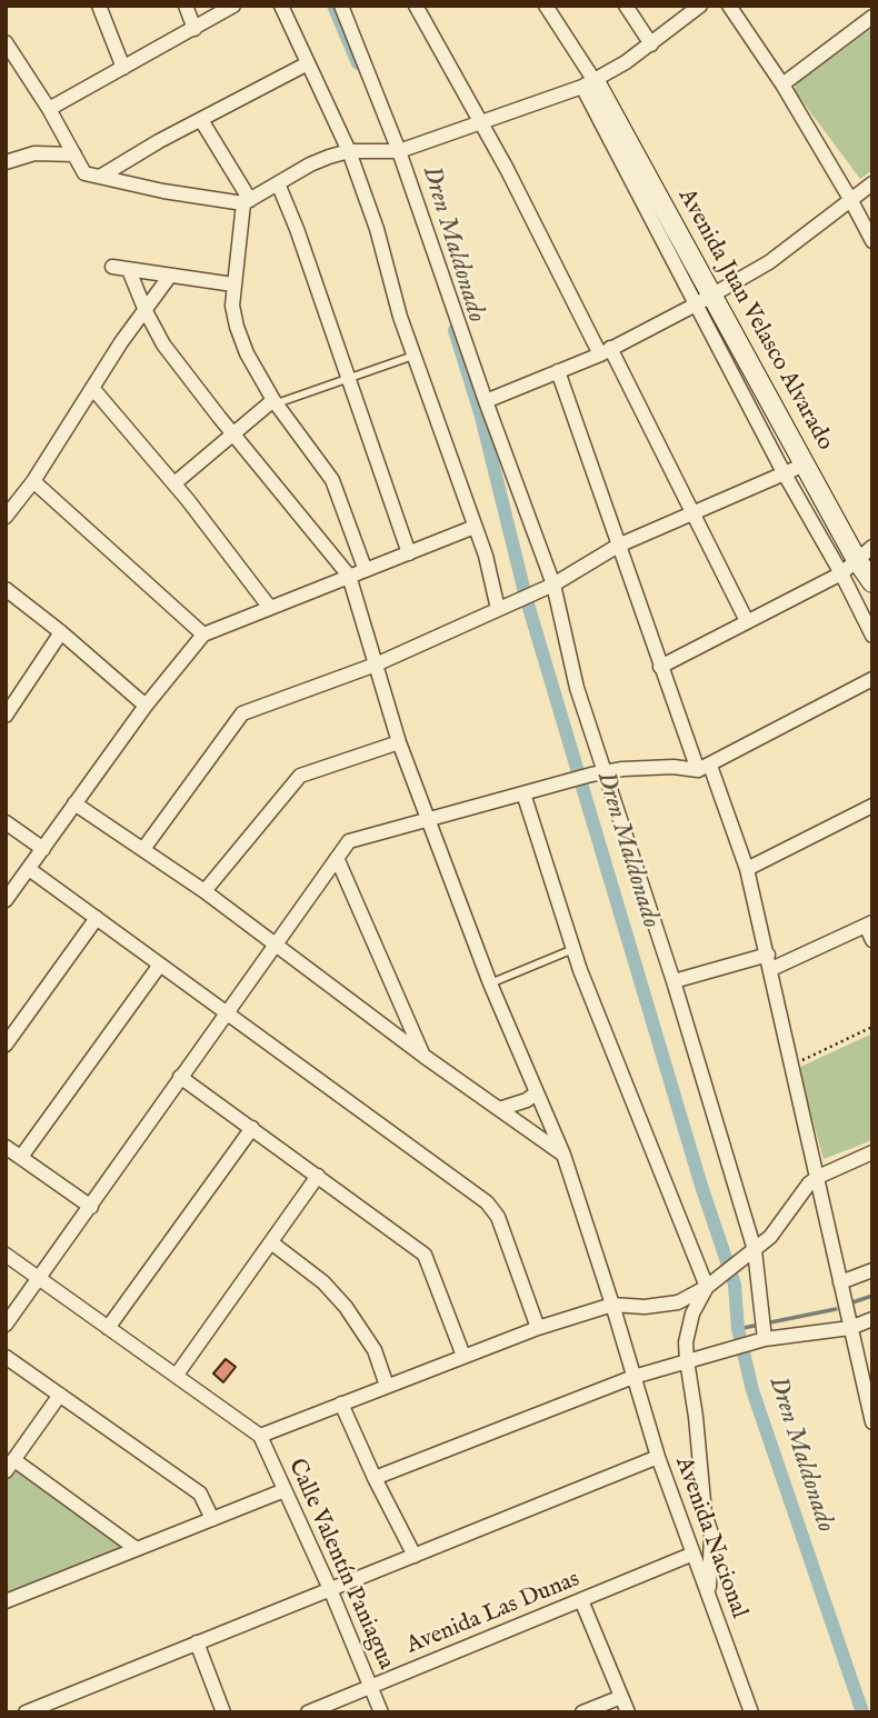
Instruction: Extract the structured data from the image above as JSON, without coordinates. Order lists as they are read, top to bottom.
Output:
{
  "streets": {
    "street": [
      "Avenida Juan Velasco Alvarado",
      "Avenida Nacional",
      "Calle Valentín Paniagua",
      "Avenida Las Dunas"
    ]
  },
  "crossings": [
    ["Avenida Nacional", "Avenida Las Dunas"],
    ["Calle Valentín Paniagua", "Avenida Las Dunas"]
  ],
  "water": ["Dren Maldonado"]
}
